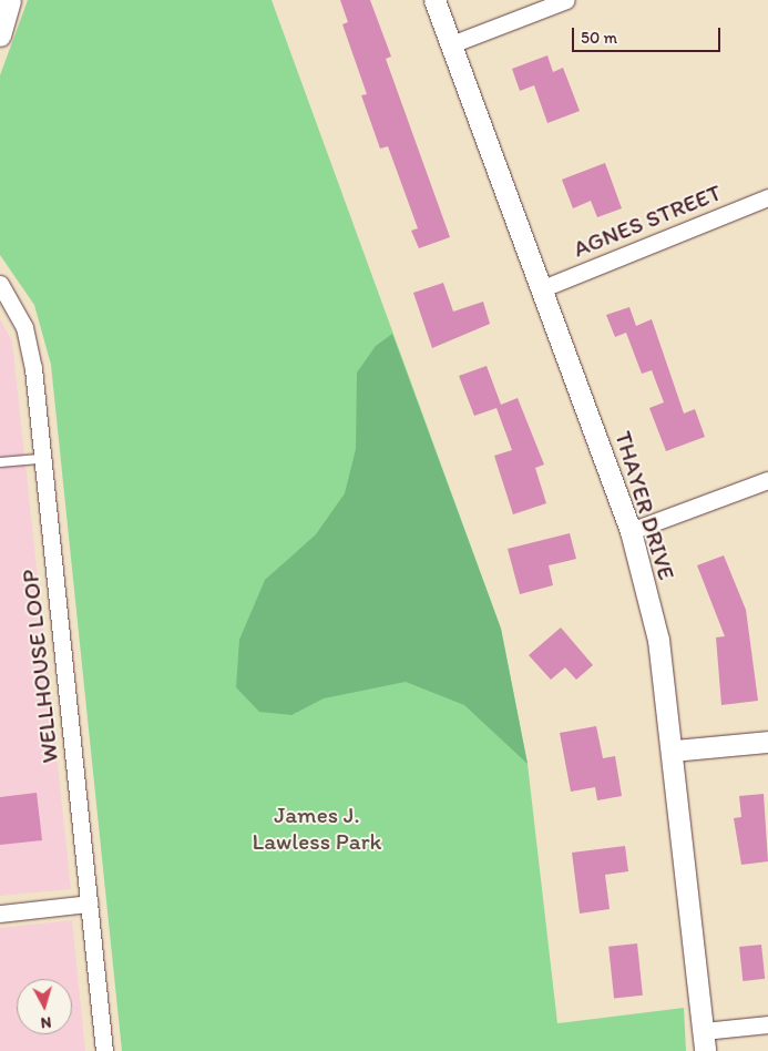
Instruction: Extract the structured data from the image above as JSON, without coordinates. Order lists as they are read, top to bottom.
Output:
{
  "streets": {
    "street": ["AGNES STREET", "THAYER DRIVE", "WELLHOUSE LOOP"]
  },
  "crossings": [
    ["AGNES STREET", "THAYER DRIVE"]
  ],
  "parks": ["James J. Lawless Park"],
  "scale_bar": "50 m",
  "north": "bottom"
}
